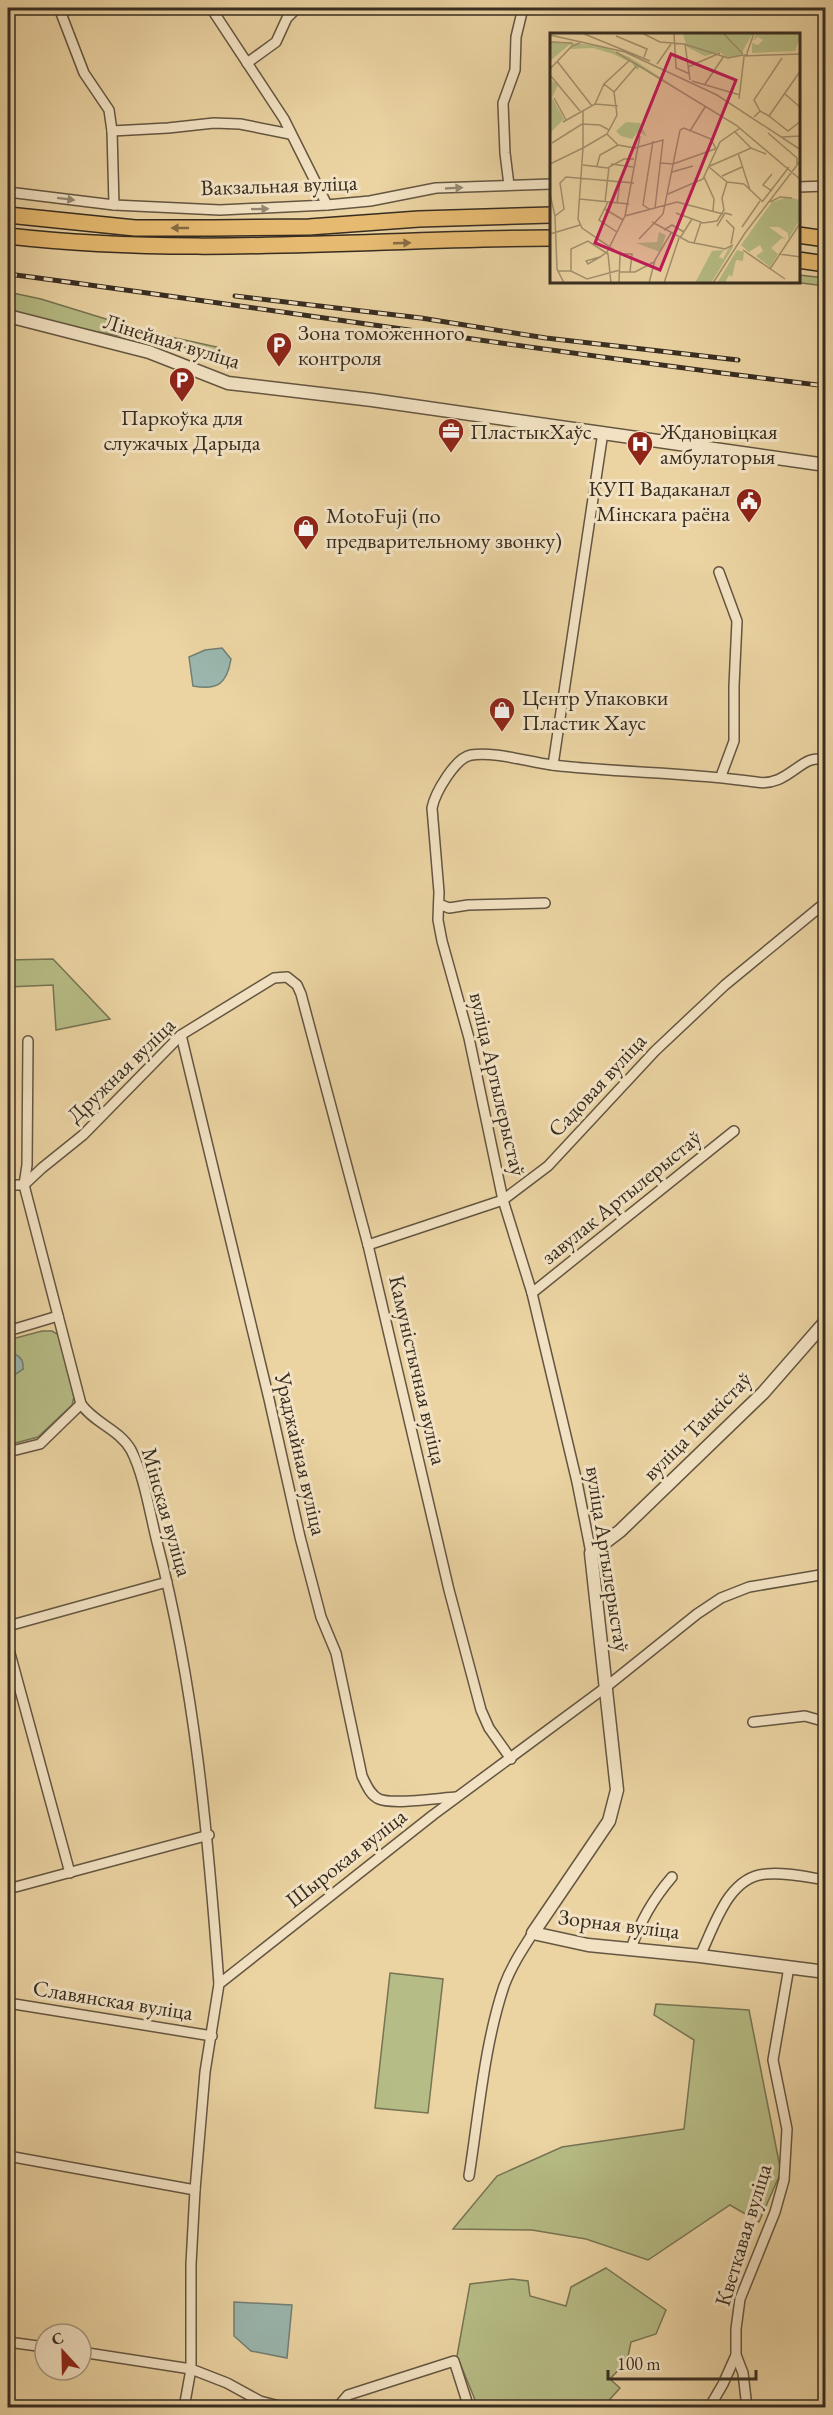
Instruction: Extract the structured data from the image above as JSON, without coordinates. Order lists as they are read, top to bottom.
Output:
{
  "streets": {
    "street": [
      "Вакзальная вуліца",
      "Лінейная вуліца",
      "Дружная вуліца",
      "вуліца Артылерыстаў",
      "Садовая вуліца",
      "завулак Артылерыстаў",
      "Камуністычная вуліца",
      "вуліца Танкістаў",
      "Ураджайная вуліца",
      "Мінская вуліца",
      "Шырокая вуліца",
      "Зорная вуліца",
      "Славянская вуліца",
      "Кветкавая вуліца"
    ]
  },
  "crossings": [
    ["Дружная вуліца", "Камуністычная вуліца"],
    ["Дружная вуліца", "Ураджайная вуліца"],
    ["вуліца Артылерыстаў", "Садовая вуліца"],
    ["вуліца Артылерыстаў", "завулак Артылерыстаў"],
    ["вуліца Артылерыстаў", "вуліца Танкістаў"],
    ["вуліца Артылерыстаў", "Шырокая вуліца"],
    ["вуліца Артылерыстаў", "Зорная вуліца"],
    ["Садовая вуліца", "Камуністычная вуліца"],
    ["Камуністычная вуліца", "Шырокая вуліца"],
    ["Ураджайная вуліца", "Шырокая вуліца"],
    ["Мінская вуліца", "Шырокая вуліца"],
    ["Зорная вуліца", "Кветкавая вуліца"]
  ],
  "one_way": ["Вакзальная вуліца"],
  "places": {
    "parking": ["Зона томоженного контроля", "Паркоўка для служачых Дарыда"],
    "office": ["ПластыкХаўс"],
    "hospital": ["Ждановіцкая амбулаторыя"],
    "public building": ["КУП Вадаканал Мінскага раёна"],
    "shop": ["MotoFuji (по предварительному звонку)", "Центр Упаковки Пластик Хаус"]
  },
  "scale_bar": "100 m",
  "north": "top"
}
